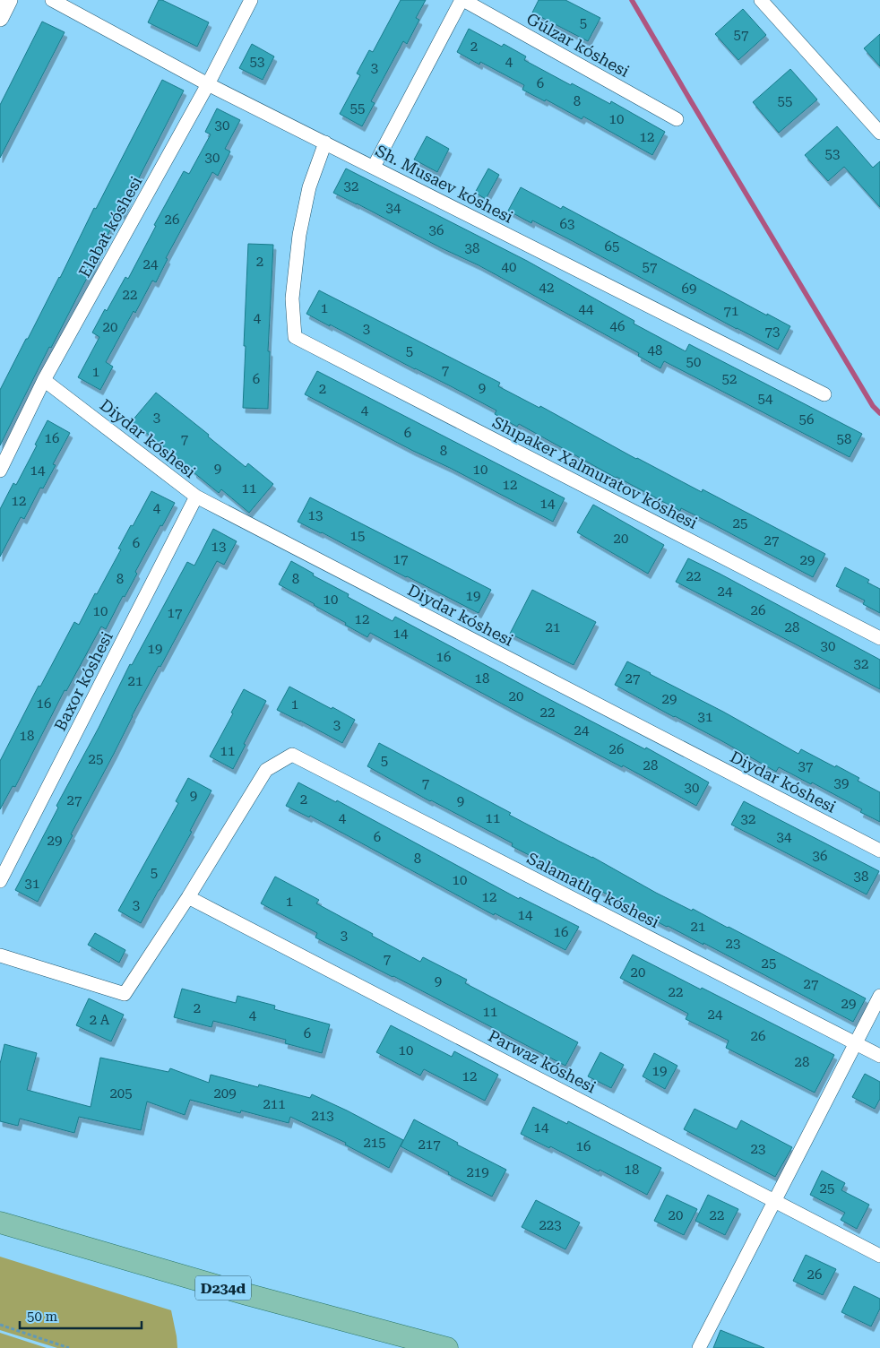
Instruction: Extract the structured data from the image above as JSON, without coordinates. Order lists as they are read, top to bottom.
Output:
{
  "streets": {
    "main road": ["D234d"],
    "street": [
      "Gúlzar kóshesi",
      "Sh. Musaev kóshesi",
      "Elabat kóshesi",
      "Diydar kóshesi",
      "Shıpaker Xalmuratov kóshesi",
      "Baxor kóshesi",
      "Salamatlıq kóshesi",
      "Parwaz kóshesi"
    ]
  },
  "crossings": [
    ["Sh. Musaev kóshesi", "Elabat kóshesi"],
    ["Sh. Musaev kóshesi", "Shıpaker Xalmuratov kóshesi"],
    ["Elabat kóshesi", "Diydar kóshesi"],
    ["Diydar kóshesi", "Baxor kóshesi"],
    ["Salamatlıq kóshesi", "Parwaz kóshesi"]
  ],
  "house_numbers": [
    "5",
    "57",
    "2",
    "53",
    "4",
    "3",
    "6",
    "8",
    "55",
    "55",
    "10",
    "30",
    "12",
    "53",
    "30",
    "32",
    "34",
    "26",
    "63",
    "36",
    "65",
    "38",
    "2",
    "24",
    "40",
    "57",
    "42",
    "69",
    "22",
    "1",
    "44",
    "71",
    "4",
    "46",
    "20",
    "3",
    "73",
    "48",
    "5",
    "50",
    "7",
    "1",
    "6",
    "52",
    "9",
    "2",
    "54",
    "4",
    "3",
    "56",
    "6",
    "16",
    "7",
    "58",
    "8",
    "9",
    "10",
    "14",
    "12",
    "11",
    "12",
    "14",
    "4",
    "13",
    "25",
    "15",
    "20",
    "27",
    "6",
    "13",
    "17",
    "29",
    "22",
    "8",
    "8",
    "24",
    "19",
    "10",
    "26",
    "10",
    "17",
    "12",
    "21",
    "28",
    "14",
    "30",
    "19",
    "16",
    "32",
    "18",
    "27",
    "21",
    "20",
    "29",
    "16",
    "1",
    "22",
    "31",
    "3",
    "24",
    "18",
    "26",
    "11",
    "25",
    "5",
    "28",
    "37",
    "7",
    "39",
    "30",
    "9",
    "2",
    "27",
    "9",
    "4",
    "11",
    "32",
    "6",
    "34",
    "29",
    "36",
    "8",
    "5",
    "38",
    "10",
    "31",
    "12",
    "1",
    "3",
    "14",
    "21",
    "16",
    "3",
    "23",
    "7",
    "25",
    "20",
    "9",
    "27",
    "22",
    "29",
    "2",
    "11",
    "24",
    "4",
    "2 А",
    "6",
    "26",
    "10",
    "28",
    "19",
    "12",
    "205",
    "209",
    "211",
    "213",
    "14",
    "215",
    "217",
    "16",
    "23",
    "18",
    "219",
    "25",
    "20",
    "22",
    "223",
    "26"
  ],
  "scale_bar": "50 m"
}
